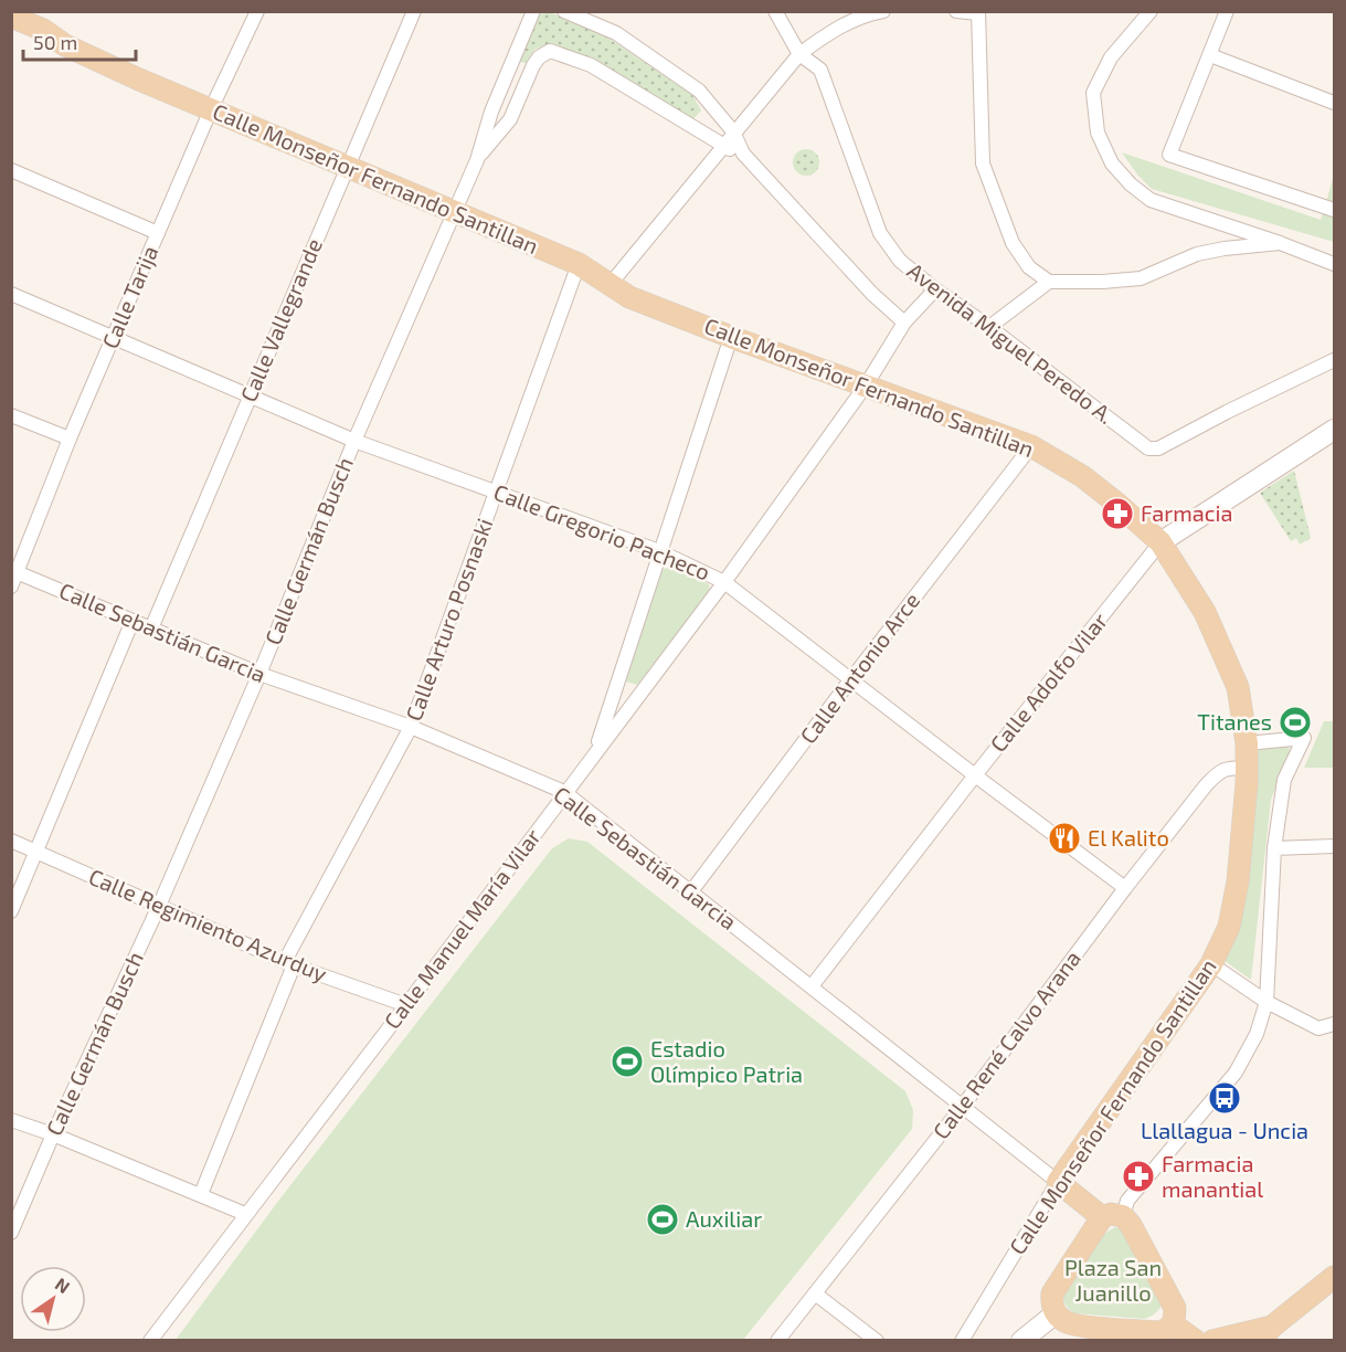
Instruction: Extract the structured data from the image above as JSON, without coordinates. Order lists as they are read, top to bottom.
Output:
{
  "streets": {
    "main road": ["Calle Monseñor Fernando Santillan", "Calle Sebastián Garcia", "Calle Adolfo Vilar"],
    "street": [
      "Calle Tarija",
      "Calle Vallegrande",
      "Avenida Miguel Peredo A.",
      "Calle Gregorio Pacheco",
      "Calle Germán Busch",
      "Calle Arturo Posnaski",
      "Calle Antonio Arce",
      "Calle Regimiento Azurduy",
      "Calle Manuel María Vilar",
      "Calle René Calvo Arana"
    ]
  },
  "crossings": [
    ["Calle Monseñor Fernando Santillan", "Calle Tarija"],
    ["Calle Monseñor Fernando Santillan", "Calle Vallegrande"],
    ["Calle Monseñor Fernando Santillan", "Calle Germán Busch"],
    ["Calle Monseñor Fernando Santillan", "Calle Arturo Posnaski"],
    ["Calle Monseñor Fernando Santillan", "Calle Sebastián Garcia"],
    ["Calle Monseñor Fernando Santillan", "Calle Antonio Arce"],
    ["Calle Monseñor Fernando Santillan", "Calle Adolfo Vilar"],
    ["Calle Monseñor Fernando Santillan", "Calle Manuel María Vilar"],
    ["Calle Monseñor Fernando Santillan", "Calle René Calvo Arana"],
    ["Calle Tarija", "Calle Gregorio Pacheco"],
    ["Calle Tarija", "Calle Sebastián Garcia"],
    ["Calle Vallegrande", "Calle Gregorio Pacheco"],
    ["Calle Vallegrande", "Calle Sebastián Garcia"],
    ["Avenida Miguel Peredo A.", "Calle Manuel María Vilar"],
    ["Calle Gregorio Pacheco", "Calle Germán Busch"],
    ["Calle Gregorio Pacheco", "Calle Arturo Posnaski"],
    ["Calle Gregorio Pacheco", "Calle Antonio Arce"],
    ["Calle Gregorio Pacheco", "Calle Adolfo Vilar"],
    ["Calle Gregorio Pacheco", "Calle Manuel María Vilar"],
    ["Calle Gregorio Pacheco", "Calle René Calvo Arana"],
    ["Calle Germán Busch", "Calle Sebastián Garcia"],
    ["Calle Germán Busch", "Calle Regimiento Azurduy"],
    ["Calle Arturo Posnaski", "Calle Sebastián Garcia"],
    ["Calle Arturo Posnaski", "Calle Regimiento Azurduy"],
    ["Calle Sebastián Garcia", "Calle Antonio Arce"],
    ["Calle Sebastián Garcia", "Calle Adolfo Vilar"],
    ["Calle Sebastián Garcia", "Calle Manuel María Vilar"],
    ["Calle Sebastián Garcia", "Calle René Calvo Arana"],
    ["Calle Regimiento Azurduy", "Calle Manuel María Vilar"]
  ],
  "parks": ["Plaza San Juanillo"],
  "places": {
    "pharmacy": ["Farmacia", "Farmacia manantial"],
    "sports": ["Titanes", "Estadio Olímpico Patria", "Auxiliar"],
    "restaurant": ["El Kalito"],
    "bus stop": ["Llallagua - Uncia"]
  },
  "scale_bar": "50 m",
  "north": "top right"
}
